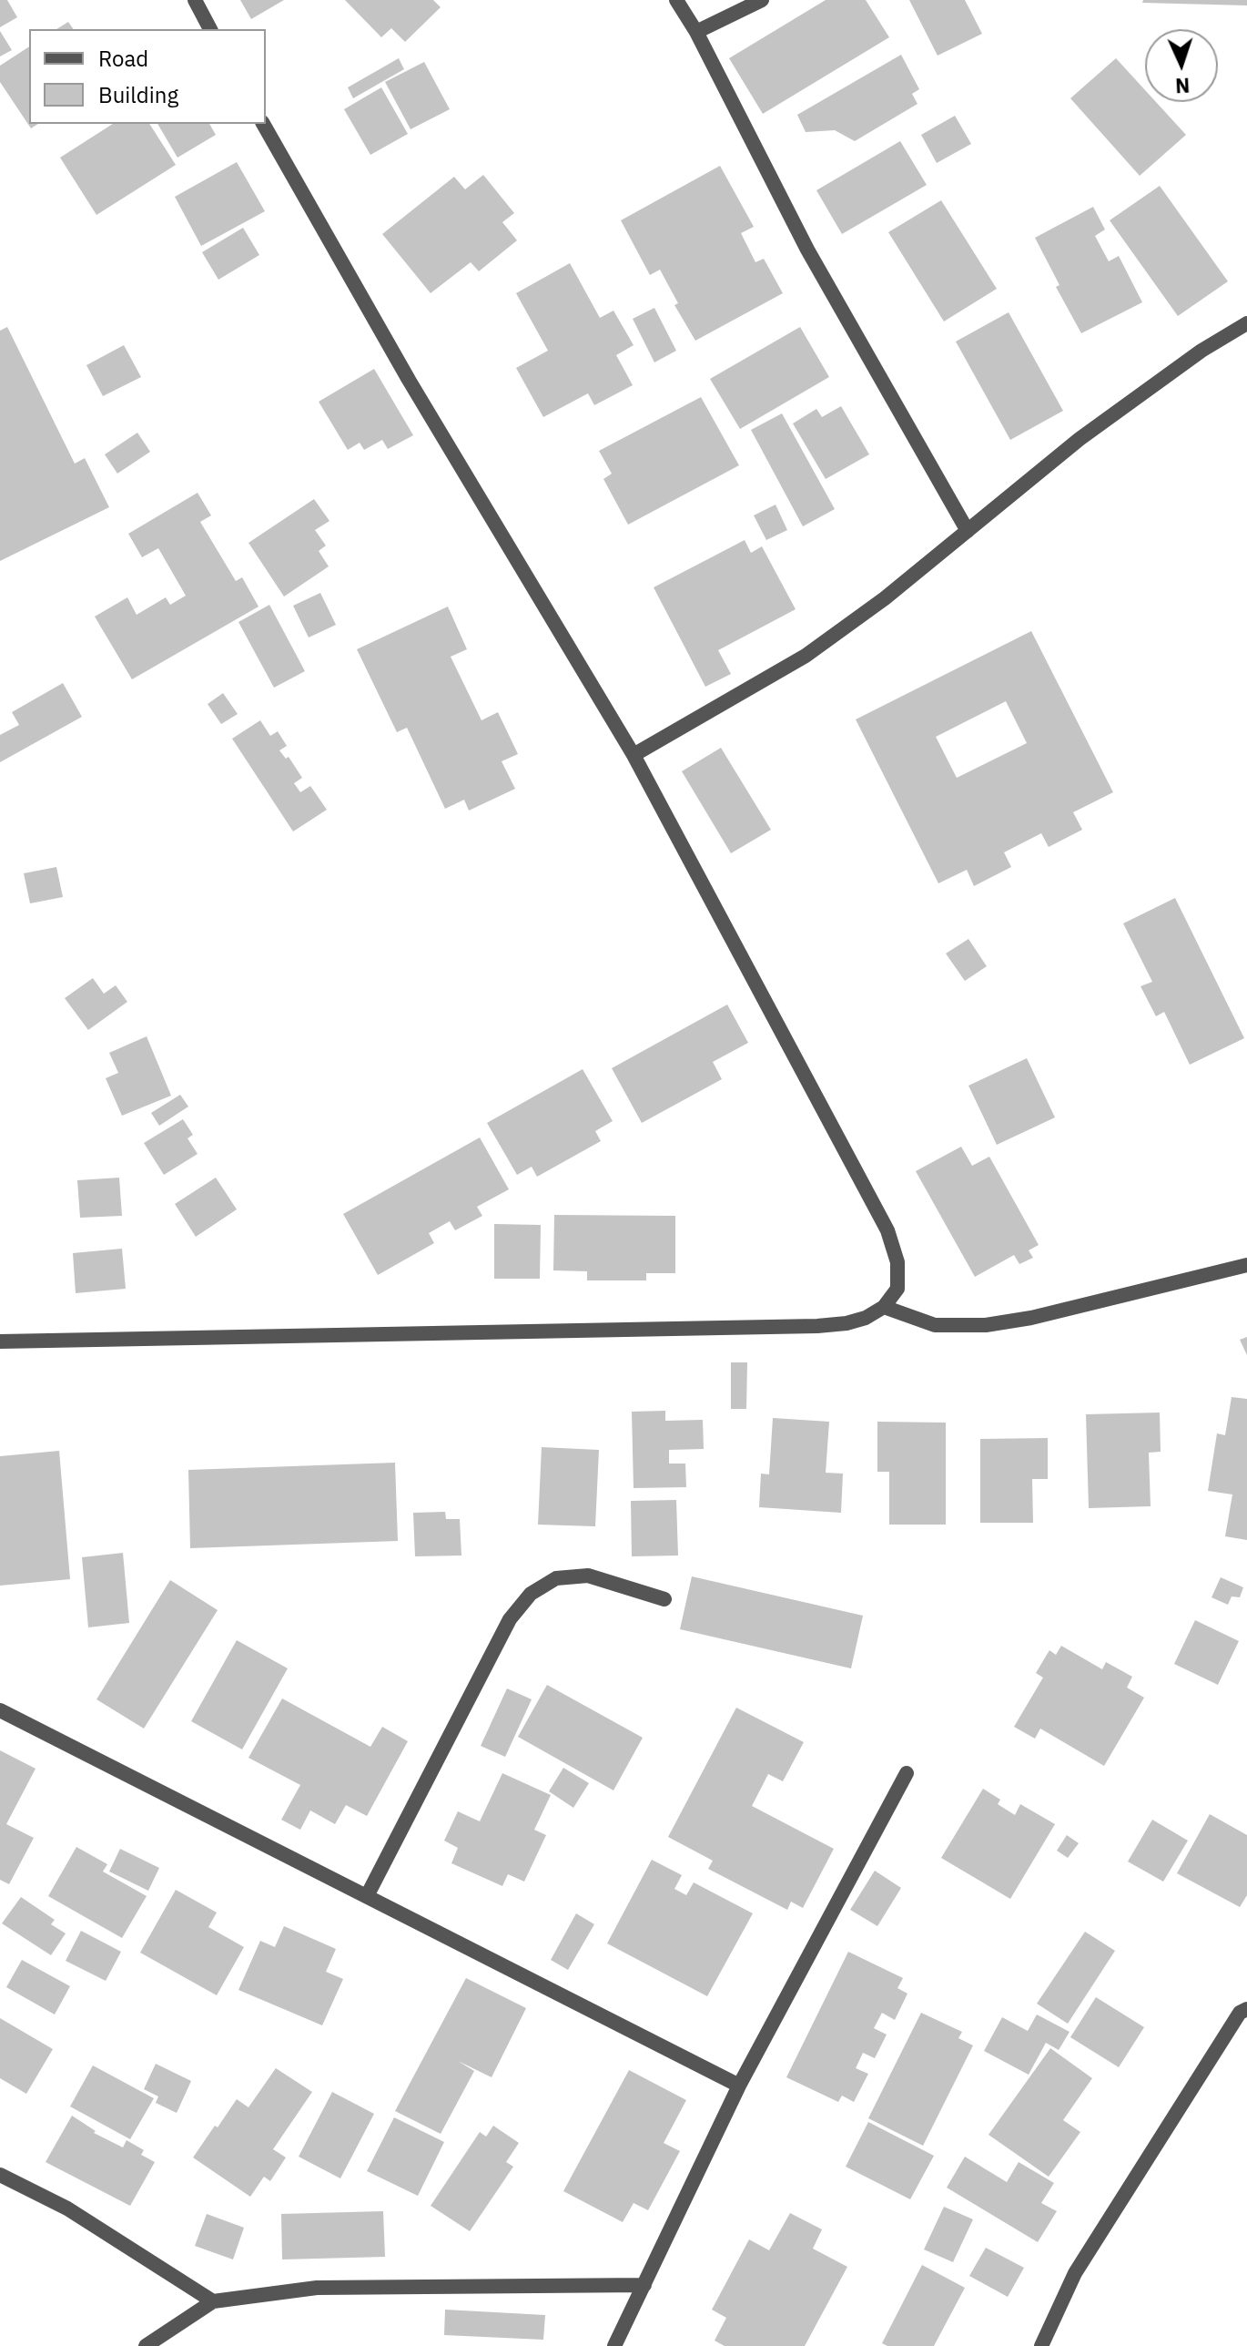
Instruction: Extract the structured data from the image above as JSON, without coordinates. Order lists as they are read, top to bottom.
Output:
{
  "legend": ["Road", "Building"],
  "north": "bottom"
}
